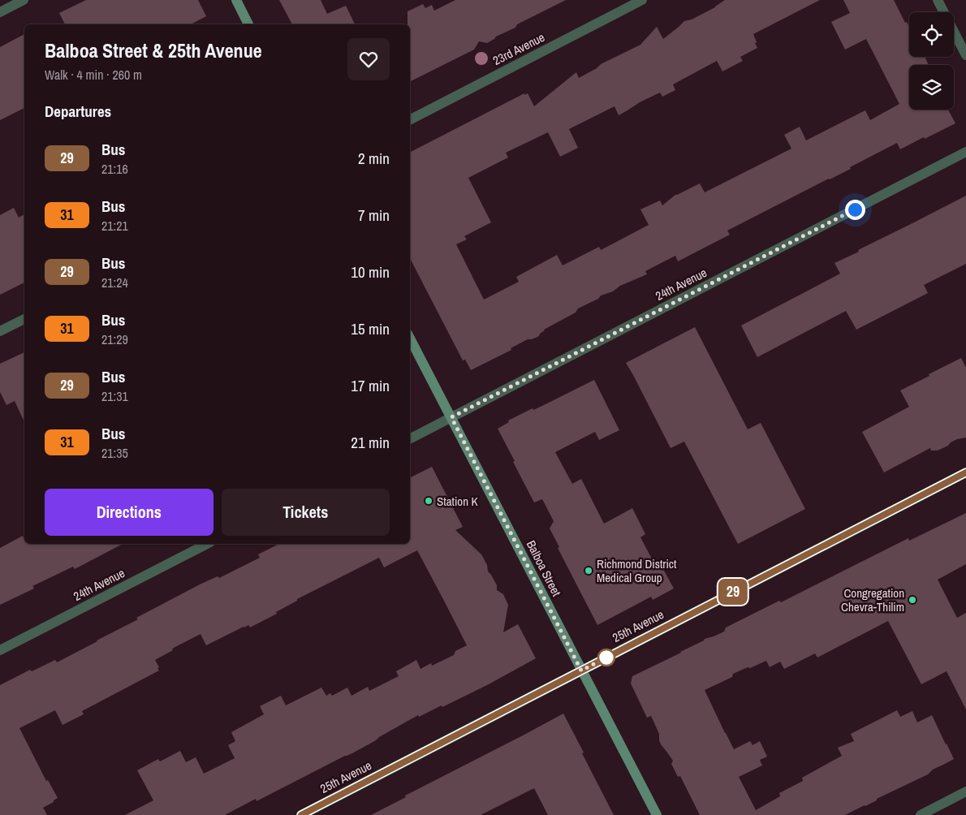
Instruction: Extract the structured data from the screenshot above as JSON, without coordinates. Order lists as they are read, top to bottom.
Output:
{
  "streets": {
    "main road": ["Balboa Street", "25th Avenue"],
    "street": ["23rd Avenue", "24th Avenue"]
  },
  "crossings": [
    ["24th Avenue", "Balboa Street"],
    ["Balboa Street", "25th Avenue"]
  ],
  "places": ["Station K", "Richmond District Medical Group", "Congregation Chevra-Thilim"],
  "lines": ["bus line 29"],
  "page": {
    "on_map": "29",
    "heading": [
      ["Balboa Street & 25th Avenue", "Walk · 4 min · 260 m"],
      "Departures"
    ],
    "list": [
      {
        "mark": "29",
        "name": "Bus",
        "note": "21:16",
        "value": "2 min"
      },
      {
        "mark": "31",
        "name": "Bus",
        "note": "21:21",
        "value": "7 min"
      },
      {
        "mark": "29",
        "name": "Bus",
        "note": "21:24",
        "value": "10 min"
      },
      {
        "mark": "31",
        "name": "Bus",
        "note": "21:29",
        "value": "15 min"
      },
      {
        "mark": "29",
        "name": "Bus",
        "note": "21:31",
        "value": "17 min"
      },
      {
        "mark": "31",
        "name": "Bus",
        "note": "21:35",
        "value": "21 min"
      }
    ],
    "buttons": ["Directions", "Tickets"]
  }
}
